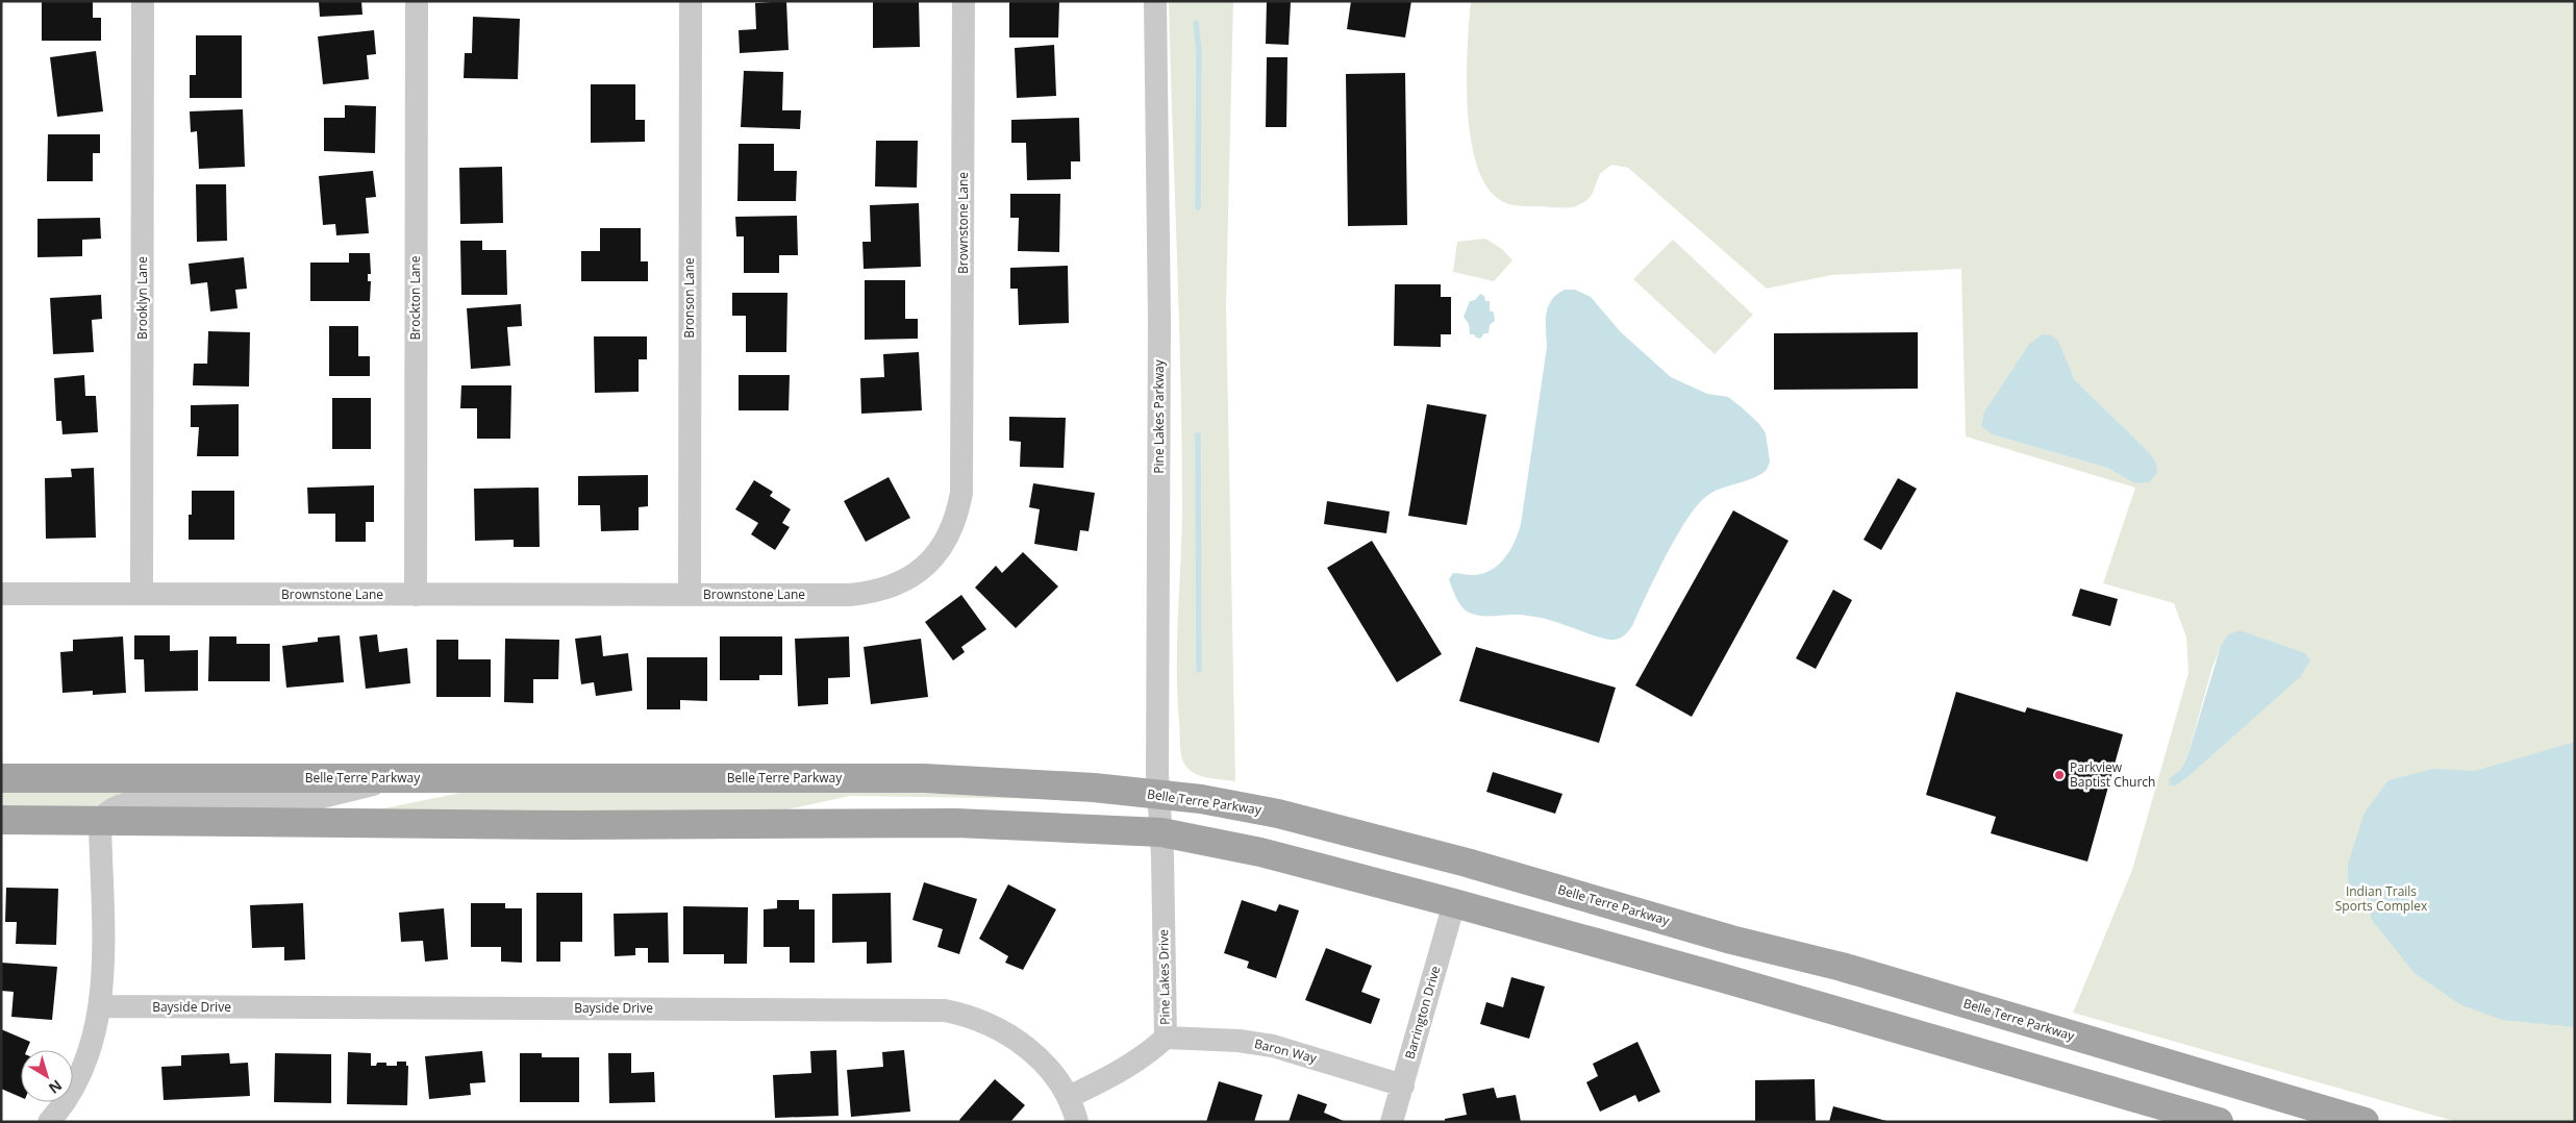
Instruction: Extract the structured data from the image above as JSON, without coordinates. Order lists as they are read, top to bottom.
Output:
{
  "streets": {
    "main road": ["Belle Terre Parkway"],
    "street": [
      "Brownstone Lane",
      "Brooklyn Lane",
      "Brockton Lane",
      "Bronson Lane",
      "Pine Lakes Parkway",
      "Pine Lakes Drive",
      "Bayside Drive",
      "Barrington Drive",
      "Baron Way"
    ]
  },
  "crossings": [
    ["Brownstone Lane", "Brooklyn Lane"],
    ["Brownstone Lane", "Brockton Lane"],
    ["Brownstone Lane", "Bronson Lane"],
    ["Pine Lakes Parkway", "Belle Terre Parkway"],
    ["Pine Lakes Parkway", "Pine Lakes Drive"],
    ["Pine Lakes Drive", "Bayside Drive"],
    ["Pine Lakes Drive", "Baron Way"],
    ["Barrington Drive", "Baron Way"]
  ],
  "parks": ["Indian Trails Sports Complex"],
  "places": ["Parkview Baptist Church"],
  "north": "bottom right"
}
